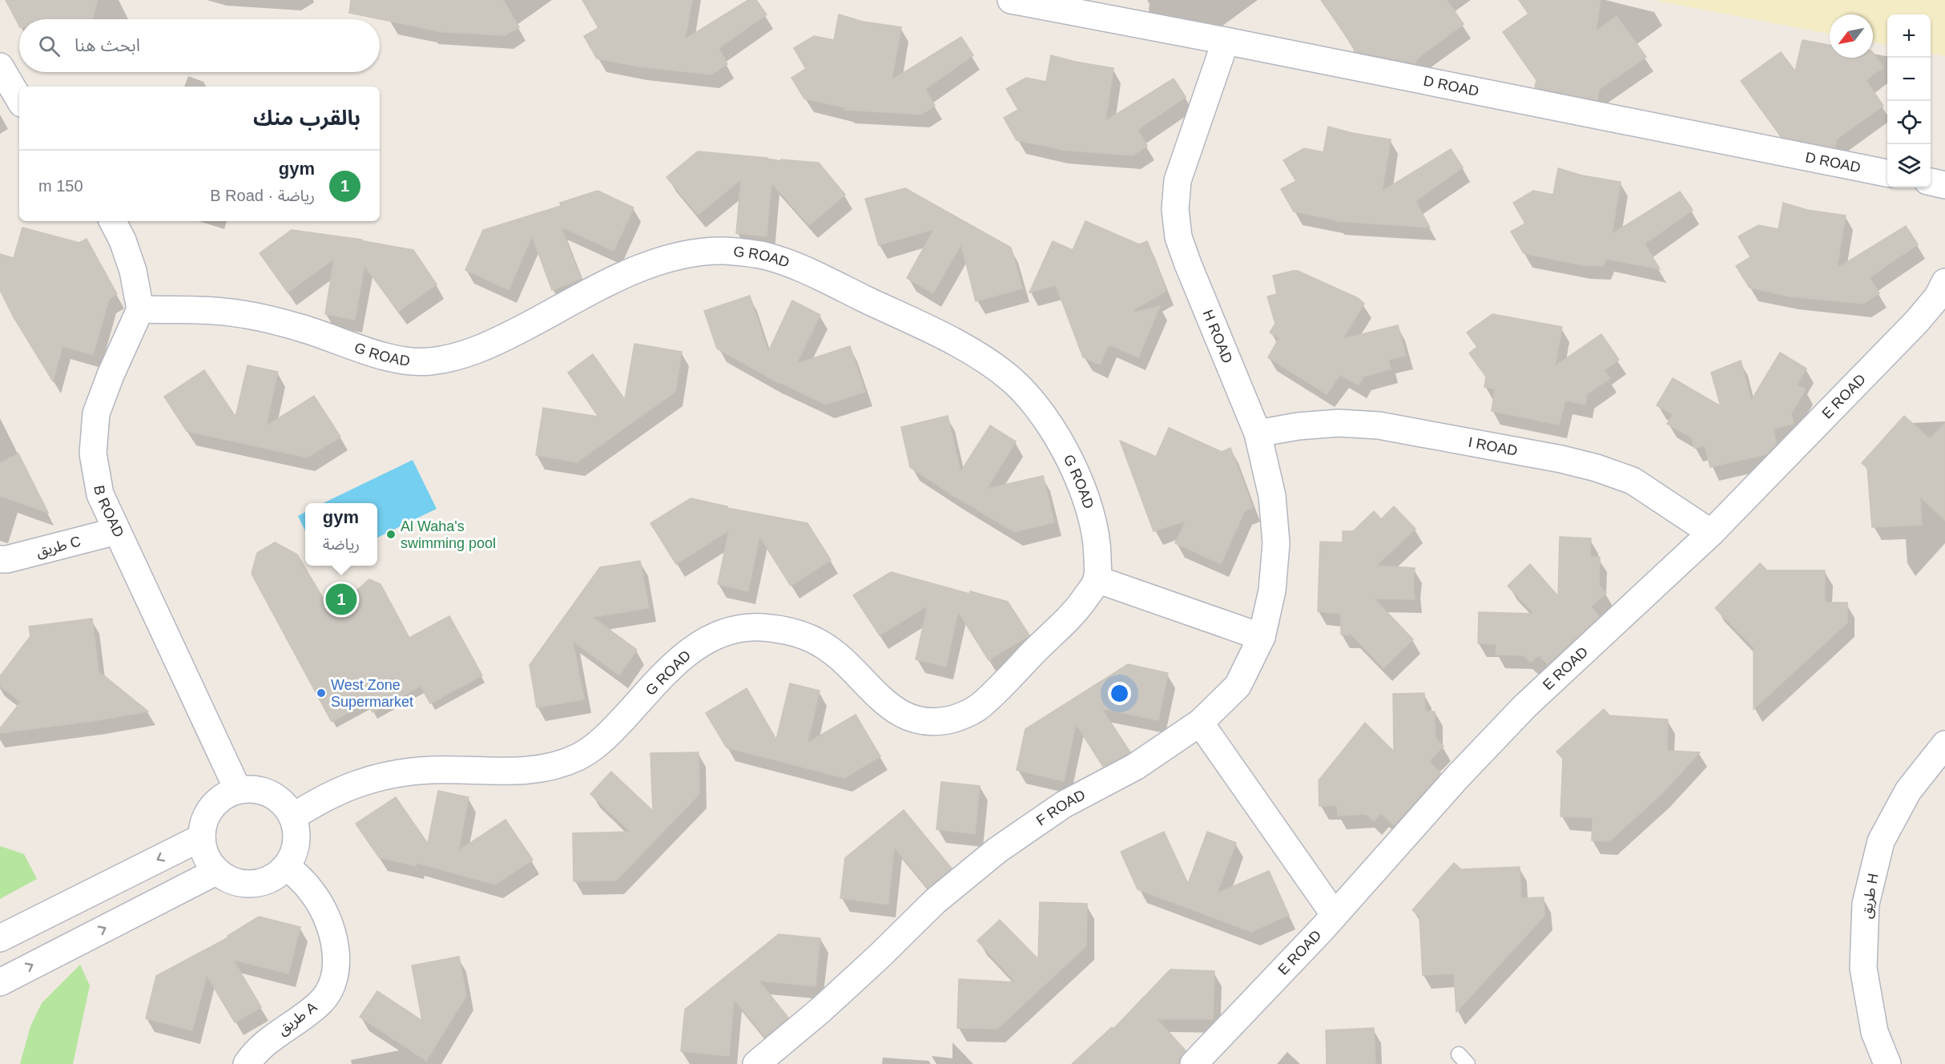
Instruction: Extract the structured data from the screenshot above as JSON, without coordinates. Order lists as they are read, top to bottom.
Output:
{
  "streets": {
    "street": [
      "D ROAD",
      "G ROAD",
      "H ROAD",
      "E ROAD",
      "I ROAD",
      "B ROAD",
      "طريق C",
      "F ROAD",
      "طريق H",
      "طريق A"
    ]
  },
  "crossings": [
    ["D ROAD", "H ROAD"],
    ["G ROAD", "B ROAD"],
    ["G ROAD", "طريق A"],
    ["H ROAD", "I ROAD"],
    ["H ROAD", "F ROAD"],
    ["E ROAD", "I ROAD"],
    ["B ROAD", "طريق C"],
    ["B ROAD", "طريق A"]
  ],
  "places": ["Al Waha's swimming pool", "West Zone Supermarket"],
  "north": "bottom left",
  "page": {
    "map_buttons": ["+", "−"],
    "search": "ابحث هنا",
    "heading": "بالقرب منك",
    "list": [
      {
        "mark": "1",
        "name": "gym",
        "note": "رياضة · B Road",
        "value": "150 m"
      }
    ],
    "popup": ["gym", "رياضة"],
    "pins": "1"
  }
}
